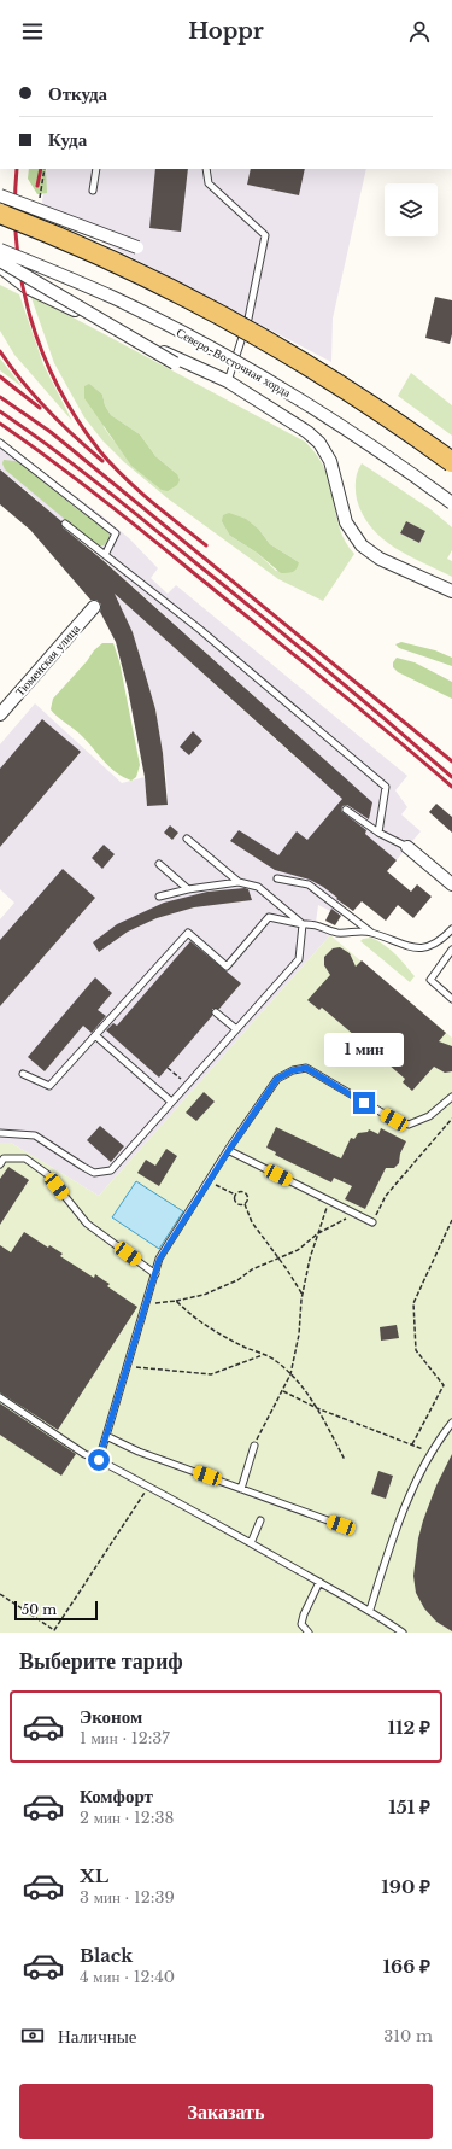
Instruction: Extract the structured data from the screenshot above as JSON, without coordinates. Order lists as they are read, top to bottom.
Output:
{
  "streets": {
    "street": ["Северо-Восточная хорда", "Тюменская улица"]
  },
  "scale_bar": "50 m",
  "page": {
    "header": "Hoppr",
    "banner": ["Откуда", "Куда"],
    "bubble": "1 мин",
    "scale": "50 m",
    "heading": "Выберите тариф",
    "list": [
      {
        "name": "Эконом",
        "note": "1 мин · 12:37",
        "value": "112 ₽"
      },
      {
        "name": "Комфорт",
        "note": "2 мин · 12:38",
        "value": "151 ₽"
      },
      {
        "name": "XL",
        "note": "3 мин · 12:39",
        "value": "190 ₽"
      },
      {
        "name": "Black",
        "note": "4 мин · 12:40",
        "value": "166 ₽"
      }
    ],
    "pay": ["Наличные", "310 m"],
    "buttons": "Заказать"
  }
}
